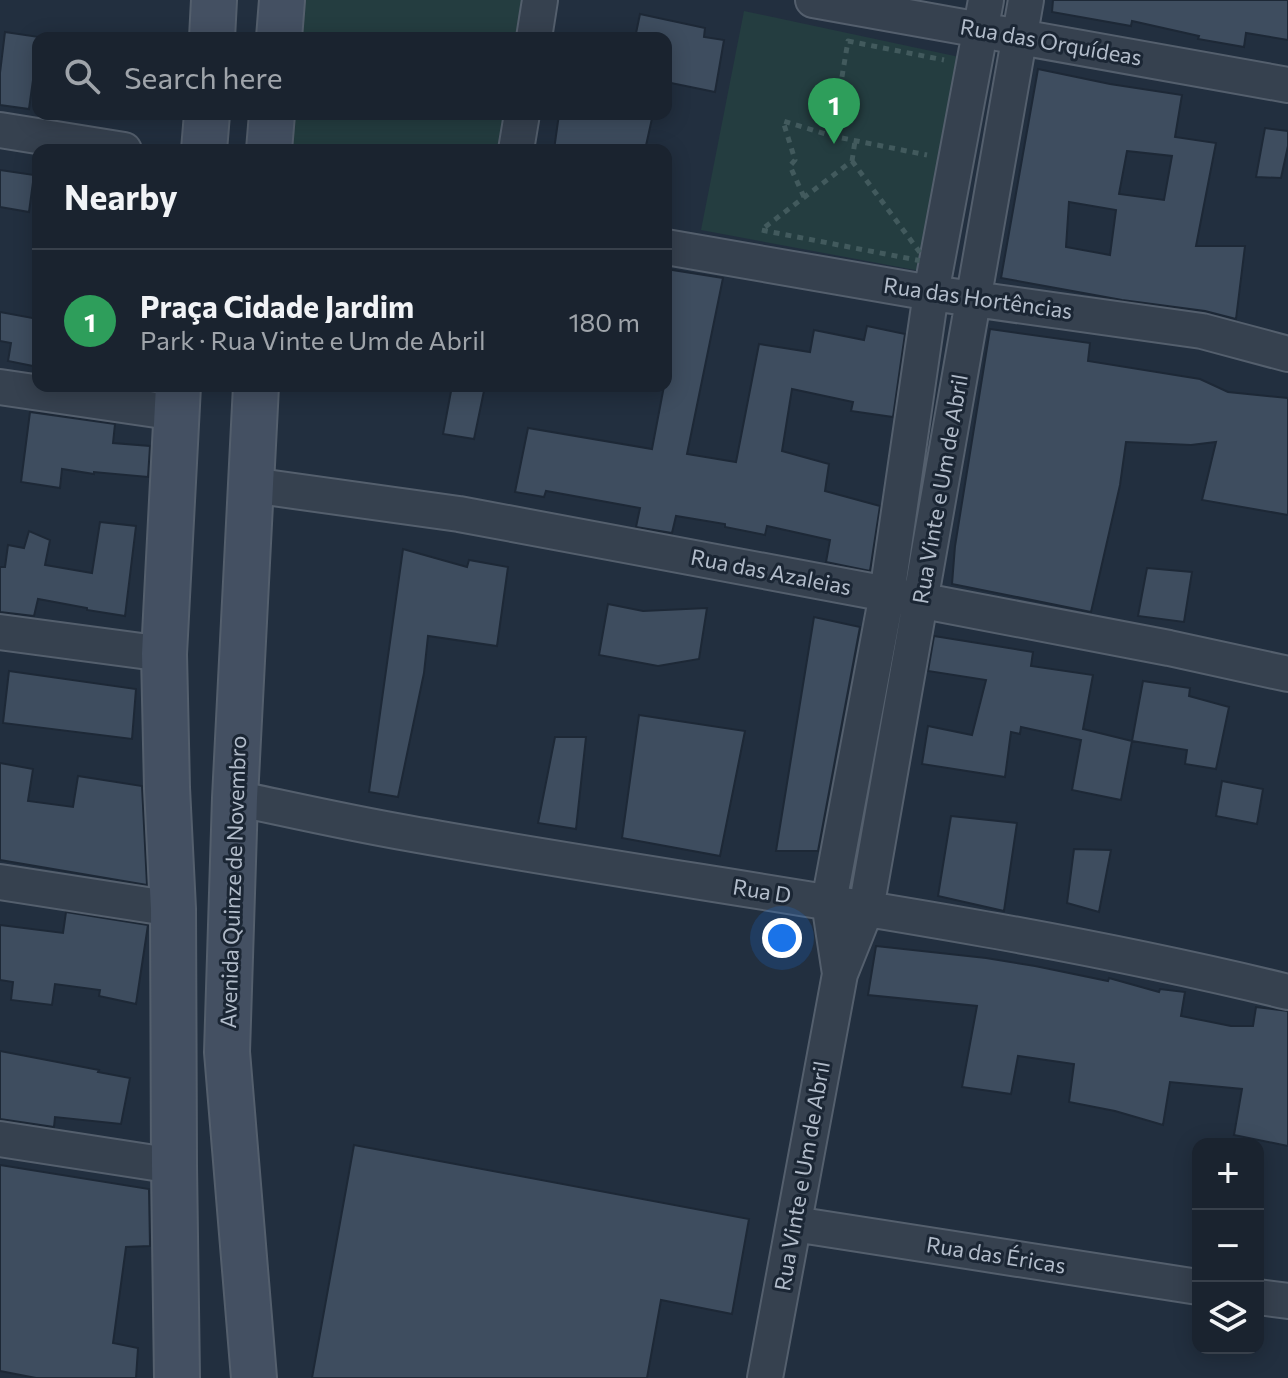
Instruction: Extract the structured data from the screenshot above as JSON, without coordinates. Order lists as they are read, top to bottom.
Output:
{
  "streets": {
    "main road": ["Avenida Quinze de Novembro"],
    "street": [
      "Rua das Orquídeas",
      "Rua das Hortências",
      "Rua Vinte e Um de Abril",
      "Rua das Azaleias",
      "Rua D",
      "Rua das Éricas"
    ]
  },
  "crossings": [
    ["Rua das Orquídeas", "Rua Vinte e Um de Abril"],
    ["Rua das Hortências", "Rua Vinte e Um de Abril"],
    ["Rua Vinte e Um de Abril", "Rua das Azaleias"],
    ["Rua Vinte e Um de Abril", "Rua D"],
    ["Rua Vinte e Um de Abril", "Rua das Éricas"],
    ["Rua das Azaleias", "Avenida Quinze de Novembro"],
    ["Avenida Quinze de Novembro", "Rua D"]
  ],
  "page": {
    "search": "Search here",
    "pins": "1",
    "heading": "Nearby",
    "list": [
      {
        "mark": "1",
        "name": "Praça Cidade Jardim",
        "note": "Park · Rua Vinte e Um de Abril",
        "value": "180 m"
      }
    ],
    "map_buttons": ["+", "−"]
  }
}
